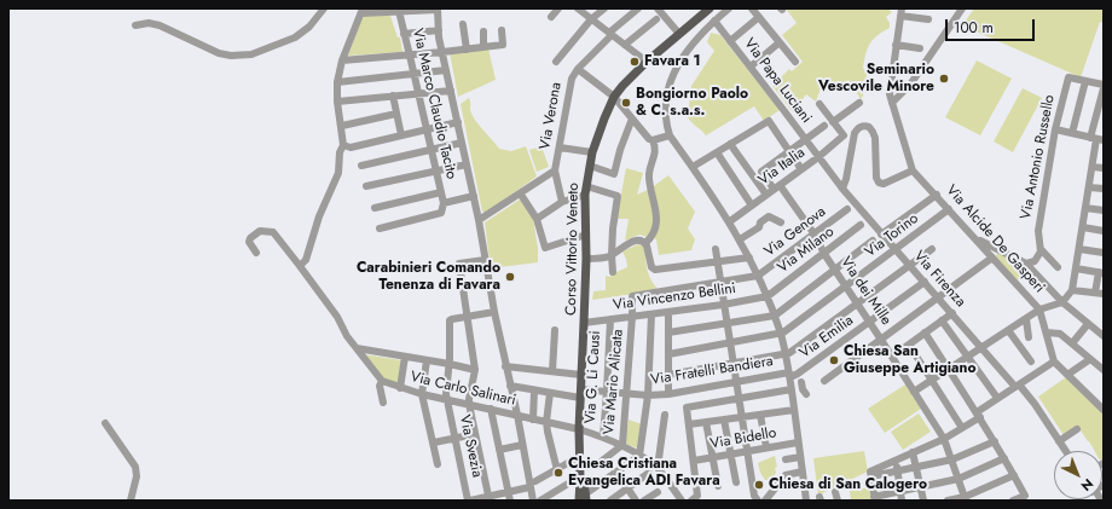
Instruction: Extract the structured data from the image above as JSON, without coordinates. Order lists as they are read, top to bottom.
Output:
{
  "streets": {
    "main road": ["Corso Vittorio Veneto"],
    "street": [
      "Via Papa Luciani",
      "Via Marco Claudio Tacito",
      "Via Verona",
      "Via Antonio Russello",
      "Via Italia",
      "Via Genova",
      "Via Torino",
      "Via Alcide De Gasperi",
      "Via Milano",
      "Via Firenza",
      "Via dei Mille",
      "Via Vincenzo Bellini",
      "Via Emilia",
      "Via Fratelli Bandiera",
      "Via G. Li Causi",
      "Via Mario Alicata",
      "Via Carlo Salinari",
      "Via Bidello",
      "Via Svezia"
    ]
  },
  "crossings": [
    ["Via Papa Luciani", "Via Italia"],
    ["Via Verona", "Corso Vittorio Veneto"],
    ["Via Italia", "Via Firenza"],
    ["Via Italia", "Via dei Mille"],
    ["Via Genova", "Via dei Mille"],
    ["Via Torino", "Via Alcide De Gasperi"],
    ["Via Torino", "Via Firenza"],
    ["Via Torino", "Via dei Mille"],
    ["Corso Vittorio Veneto", "Via Vincenzo Bellini"],
    ["Corso Vittorio Veneto", "Via Fratelli Bandiera"],
    ["Corso Vittorio Veneto", "Via Carlo Salinari"],
    ["Via Milano", "Via dei Mille"],
    ["Via Milano", "Via Vincenzo Bellini"],
    ["Via Firenza", "Via Emilia"],
    ["Via dei Mille", "Via Emilia"],
    ["Via Vincenzo Bellini", "Via G. Li Causi"],
    ["Via Vincenzo Bellini", "Via Mario Alicata"],
    ["Via Emilia", "Via Fratelli Bandiera"],
    ["Via Fratelli Bandiera", "Via G. Li Causi"],
    ["Via Fratelli Bandiera", "Via Mario Alicata"],
    ["Via G. Li Causi", "Via Carlo Salinari"],
    ["Via Mario Alicata", "Via Carlo Salinari"],
    ["Via Carlo Salinari", "Via Svezia"]
  ],
  "places": [
    "Favara 1",
    "Seminario Vescovile Minore",
    "Bongiorno Paolo & C. s.a.s.",
    "Carabinieri Comando Tenenza di Favara",
    "Chiesa San Giuseppe Artigiano",
    "Chiesa Cristiana Evangelica ADI Favara",
    "Chiesa di San Calogero"
  ],
  "scale_bar": "100 m",
  "north": "bottom right"
}
